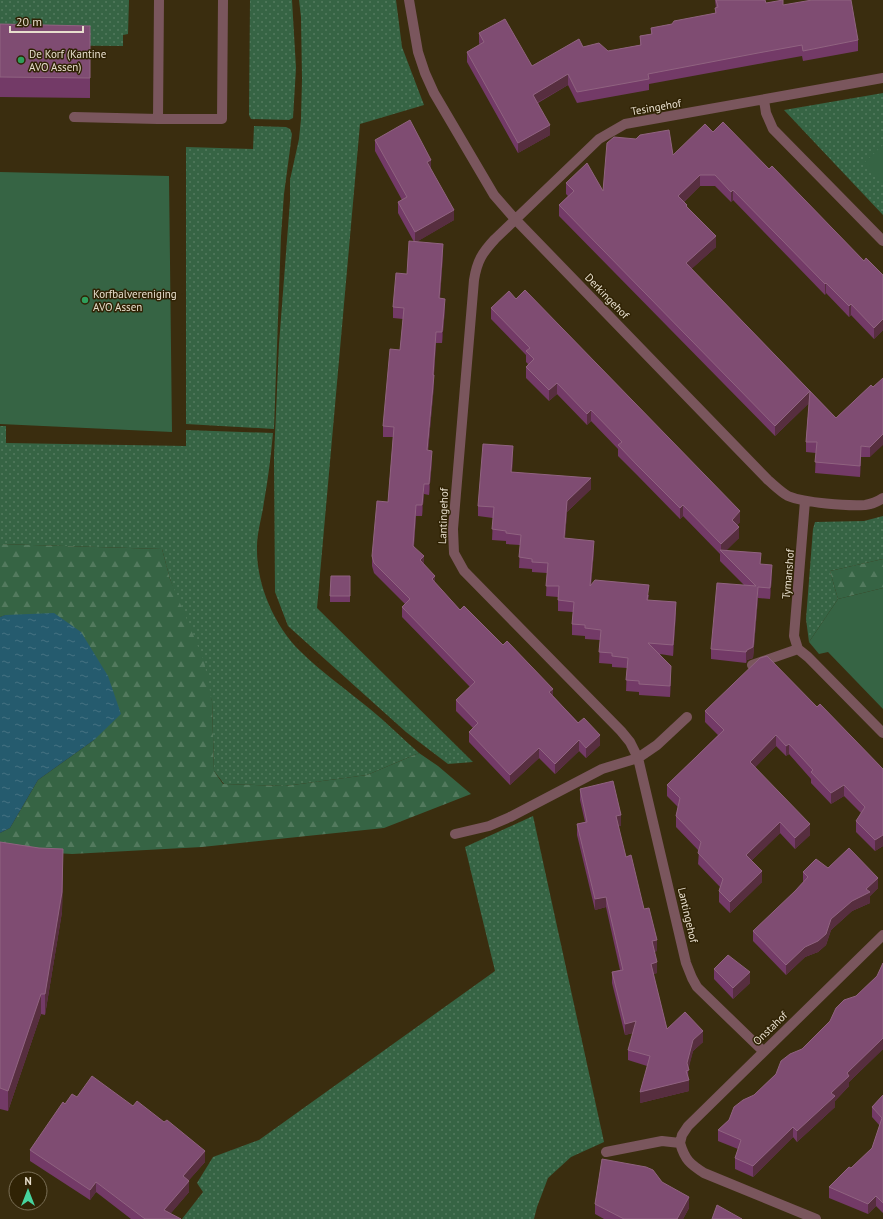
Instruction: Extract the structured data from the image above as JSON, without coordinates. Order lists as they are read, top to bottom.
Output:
{
  "streets": {
    "street": [
      "Tesingehof",
      "Derkingehof",
      "Lantingehof",
      "Tymanshof",
      "Onstahof"
    ]
  },
  "crossings": [
    ["Tesingehof", "Derkingehof"],
    ["Tesingehof", "Lantingehof"],
    ["Derkingehof", "Lantingehof"],
    ["Derkingehof", "Tymanshof"],
    ["Lantingehof", "Onstahof"]
  ],
  "places": ["De Korf (Kantine AVO Assen)", "Korfbalvereniging AVO Assen"],
  "scale_bar": "20 m",
  "north": "top"
}
